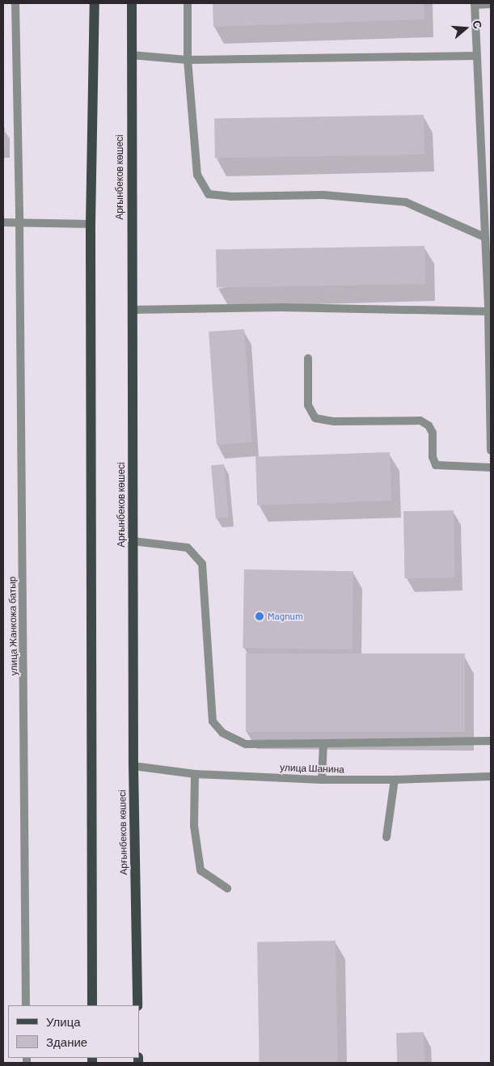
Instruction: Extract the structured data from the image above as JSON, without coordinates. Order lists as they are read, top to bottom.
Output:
{
  "streets": {
    "main road": ["Арғынбеков көшесі"],
    "street": ["улица Жанкожа батыр", "улица Шанина"]
  },
  "crossings": [
    ["Арғынбеков көшесі", "улица Шанина"]
  ],
  "places": ["Magnum"],
  "legend": ["Улица", "Здание"],
  "north": "right"
}
